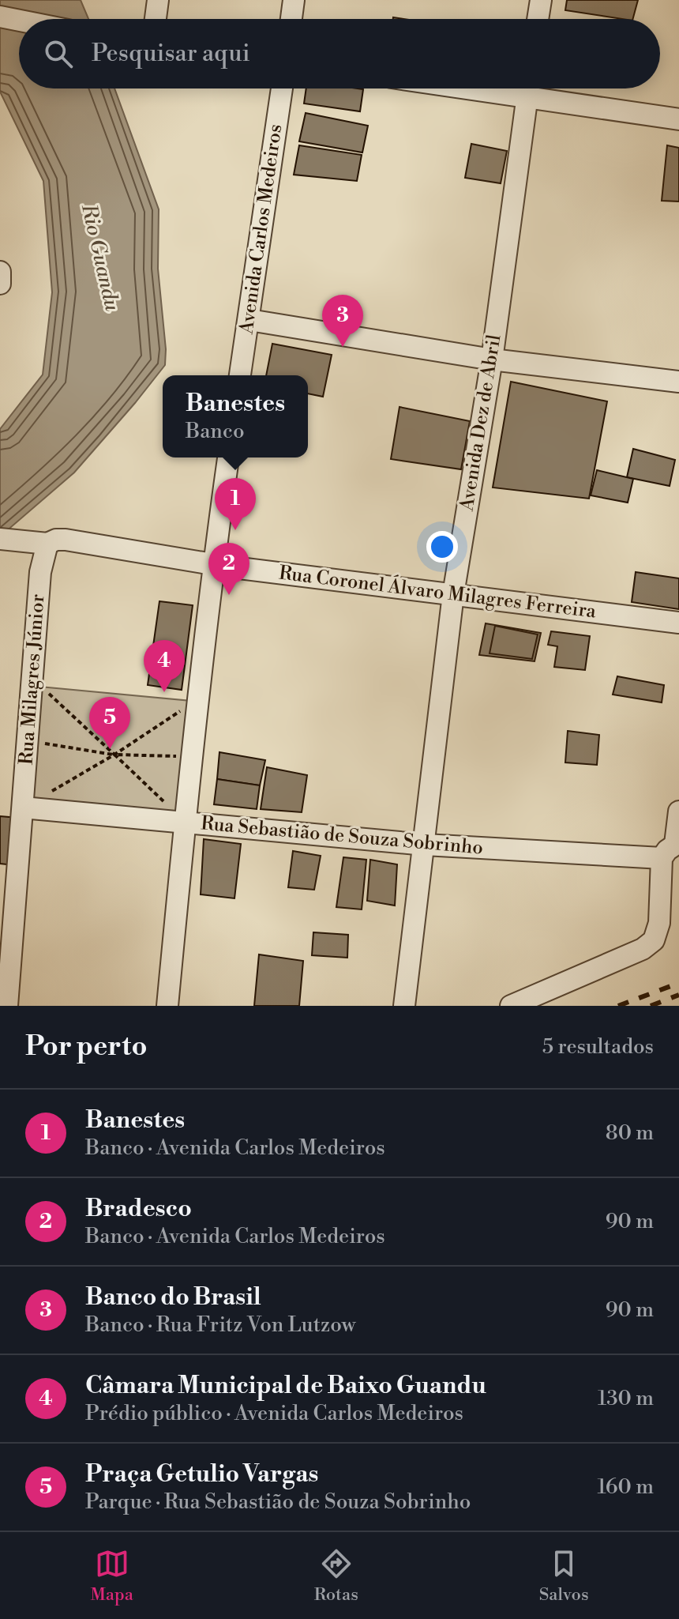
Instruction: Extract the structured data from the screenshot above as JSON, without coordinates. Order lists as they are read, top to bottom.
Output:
{
  "streets": {
    "street": [
      "Avenida Carlos Medeiros",
      "Avenida Dez de Abril",
      "Rua Coronel Álvaro Milagres Ferreira",
      "Rua Milagres Júnior",
      "Rua Sebastião de Souza Sobrinho"
    ]
  },
  "crossings": [
    ["Avenida Dez de Abril", "Rua Coronel Álvaro Milagres Ferreira"],
    ["Avenida Dez de Abril", "Rua Sebastião de Souza Sobrinho"],
    ["Rua Coronel Álvaro Milagres Ferreira", "Rua Milagres Júnior"],
    ["Rua Milagres Júnior", "Rua Sebastião de Souza Sobrinho"]
  ],
  "water": ["Rio Guandu"],
  "page": {
    "search": "Pesquisar aqui",
    "pins": [
      "3",
      "1",
      "2",
      "4",
      "5"
    ],
    "popup": ["Banestes", "Banco"],
    "heading": ["Por perto", "5 resultados"],
    "list": [
      {
        "mark": "1",
        "name": "Banestes",
        "note": "Banco · Avenida Carlos Medeiros",
        "value": "80 m"
      },
      {
        "mark": "2",
        "name": "Bradesco",
        "note": "Banco · Avenida Carlos Medeiros",
        "value": "90 m"
      },
      {
        "mark": "3",
        "name": "Banco do Brasil",
        "note": "Banco · Rua Fritz Von Lutzow",
        "value": "90 m"
      },
      {
        "mark": "4",
        "name": "Câmara Municipal de Baixo Guandu",
        "note": "Prédio público · Avenida Carlos Medeiros",
        "value": "130 m"
      },
      {
        "mark": "5",
        "name": "Praça Getulio Vargas",
        "note": "Parque · Rua Sebastião de Souza Sobrinho",
        "value": "160 m"
      }
    ],
    "nav": ["Mapa", "Rotas", "Salvos"]
  }
}
